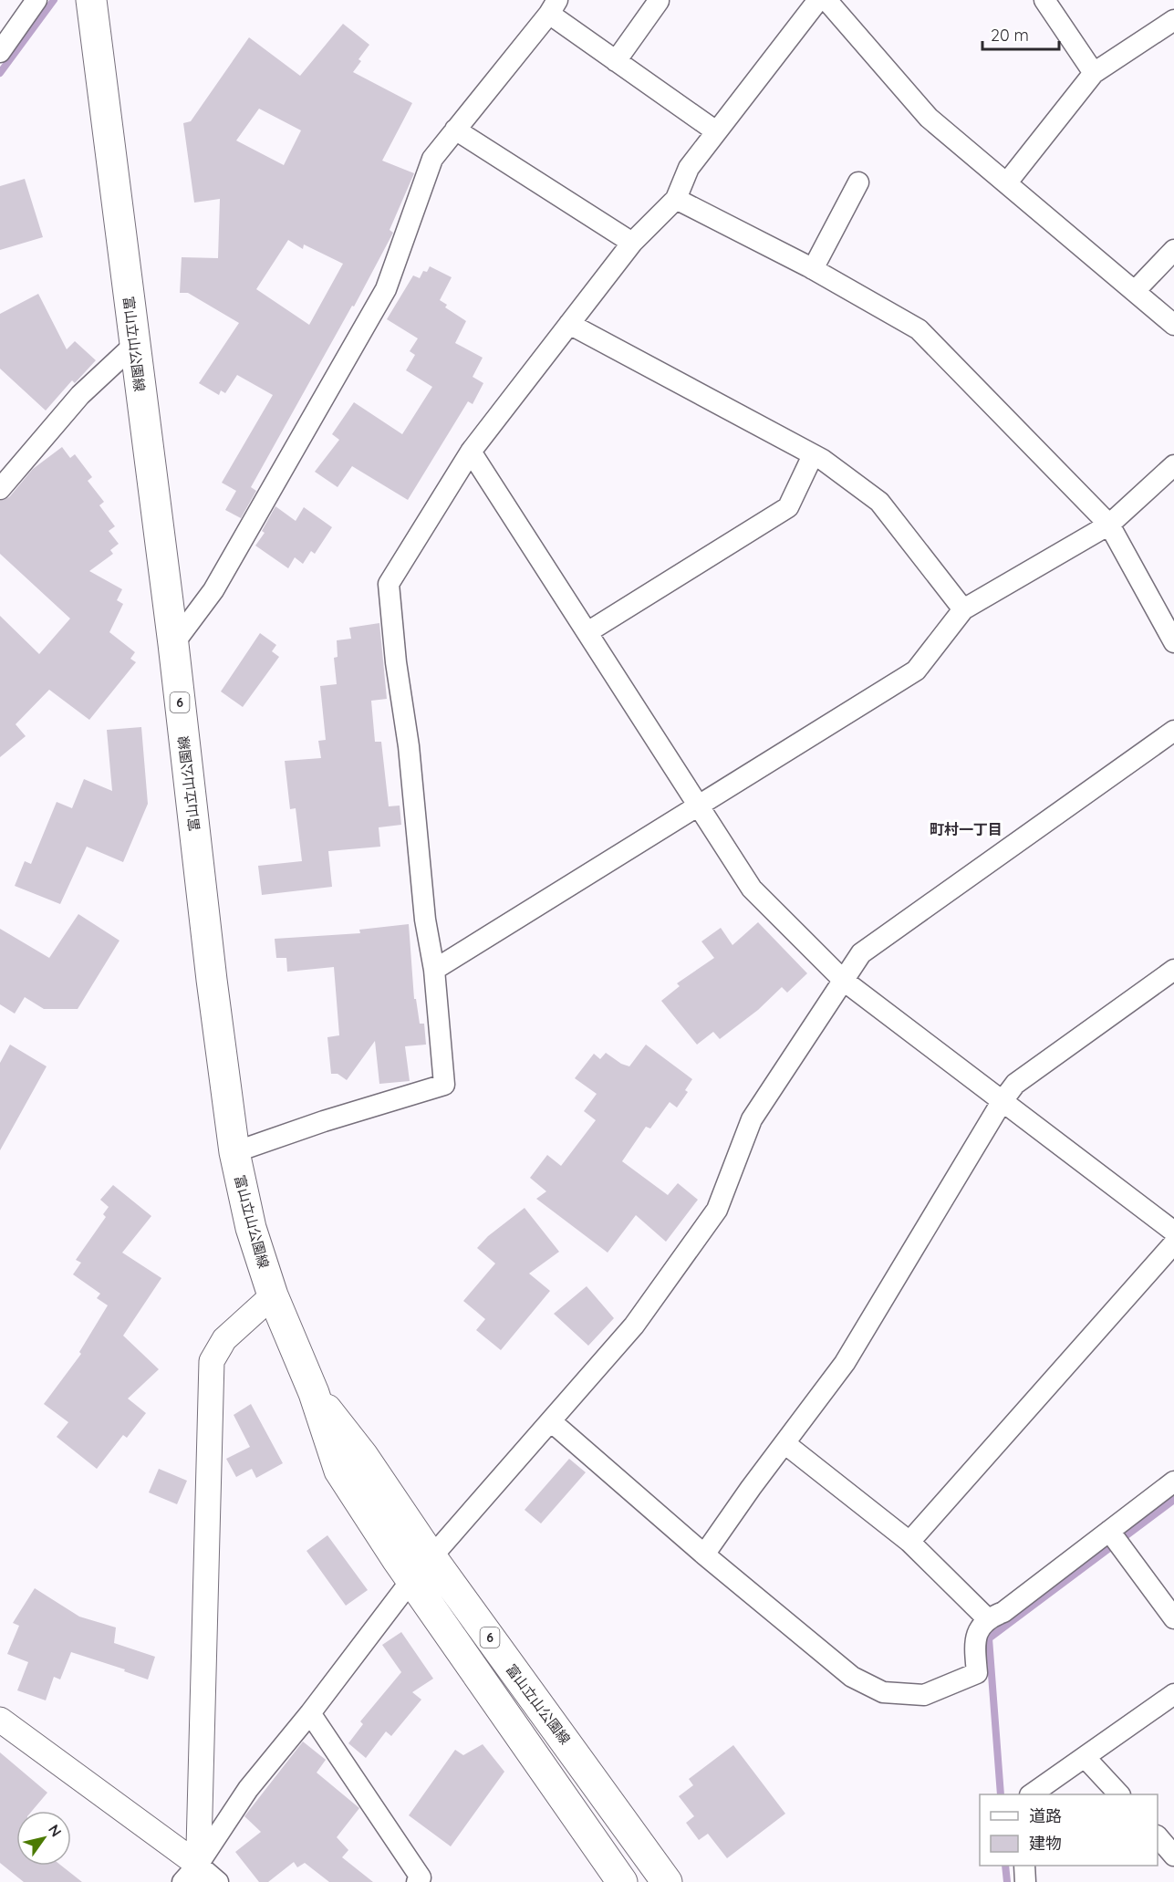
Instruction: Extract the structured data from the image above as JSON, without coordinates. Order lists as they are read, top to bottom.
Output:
{
  "streets": {
    "main road": ["富山立山公園線", "6"]
  },
  "districts": ["町村一丁目"],
  "legend": ["道路", "建物"],
  "scale_bar": "20 m",
  "north": "top right"
}
